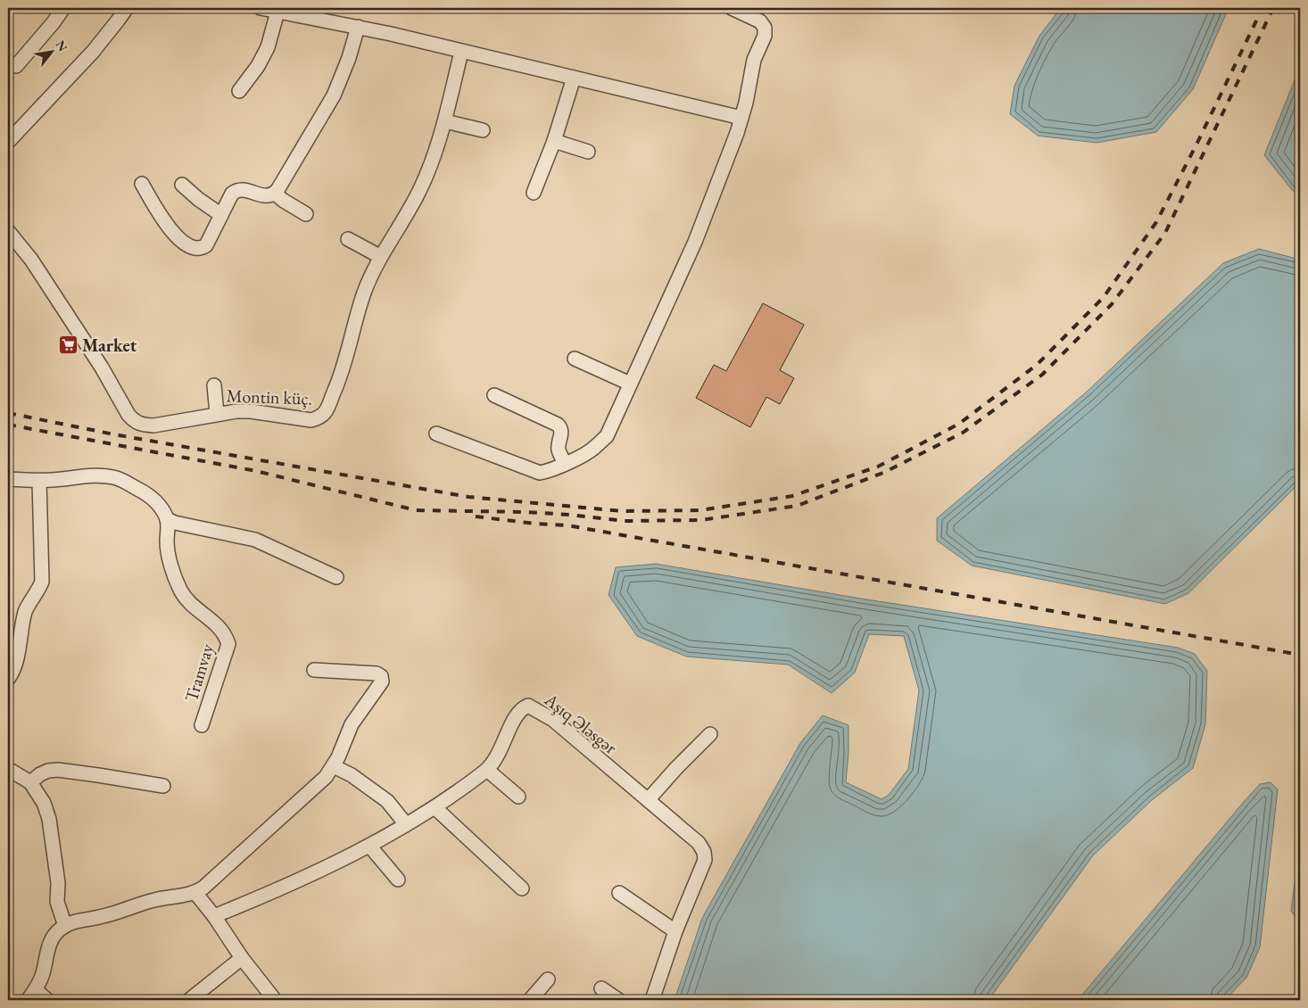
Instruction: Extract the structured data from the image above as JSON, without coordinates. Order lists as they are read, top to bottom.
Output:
{
  "streets": {
    "street": ["Montin küç.", "Tramvay", "Aşıq Ələsgər"]
  },
  "places": {
    "supermarket": ["Market"]
  },
  "north": "top right"
}
